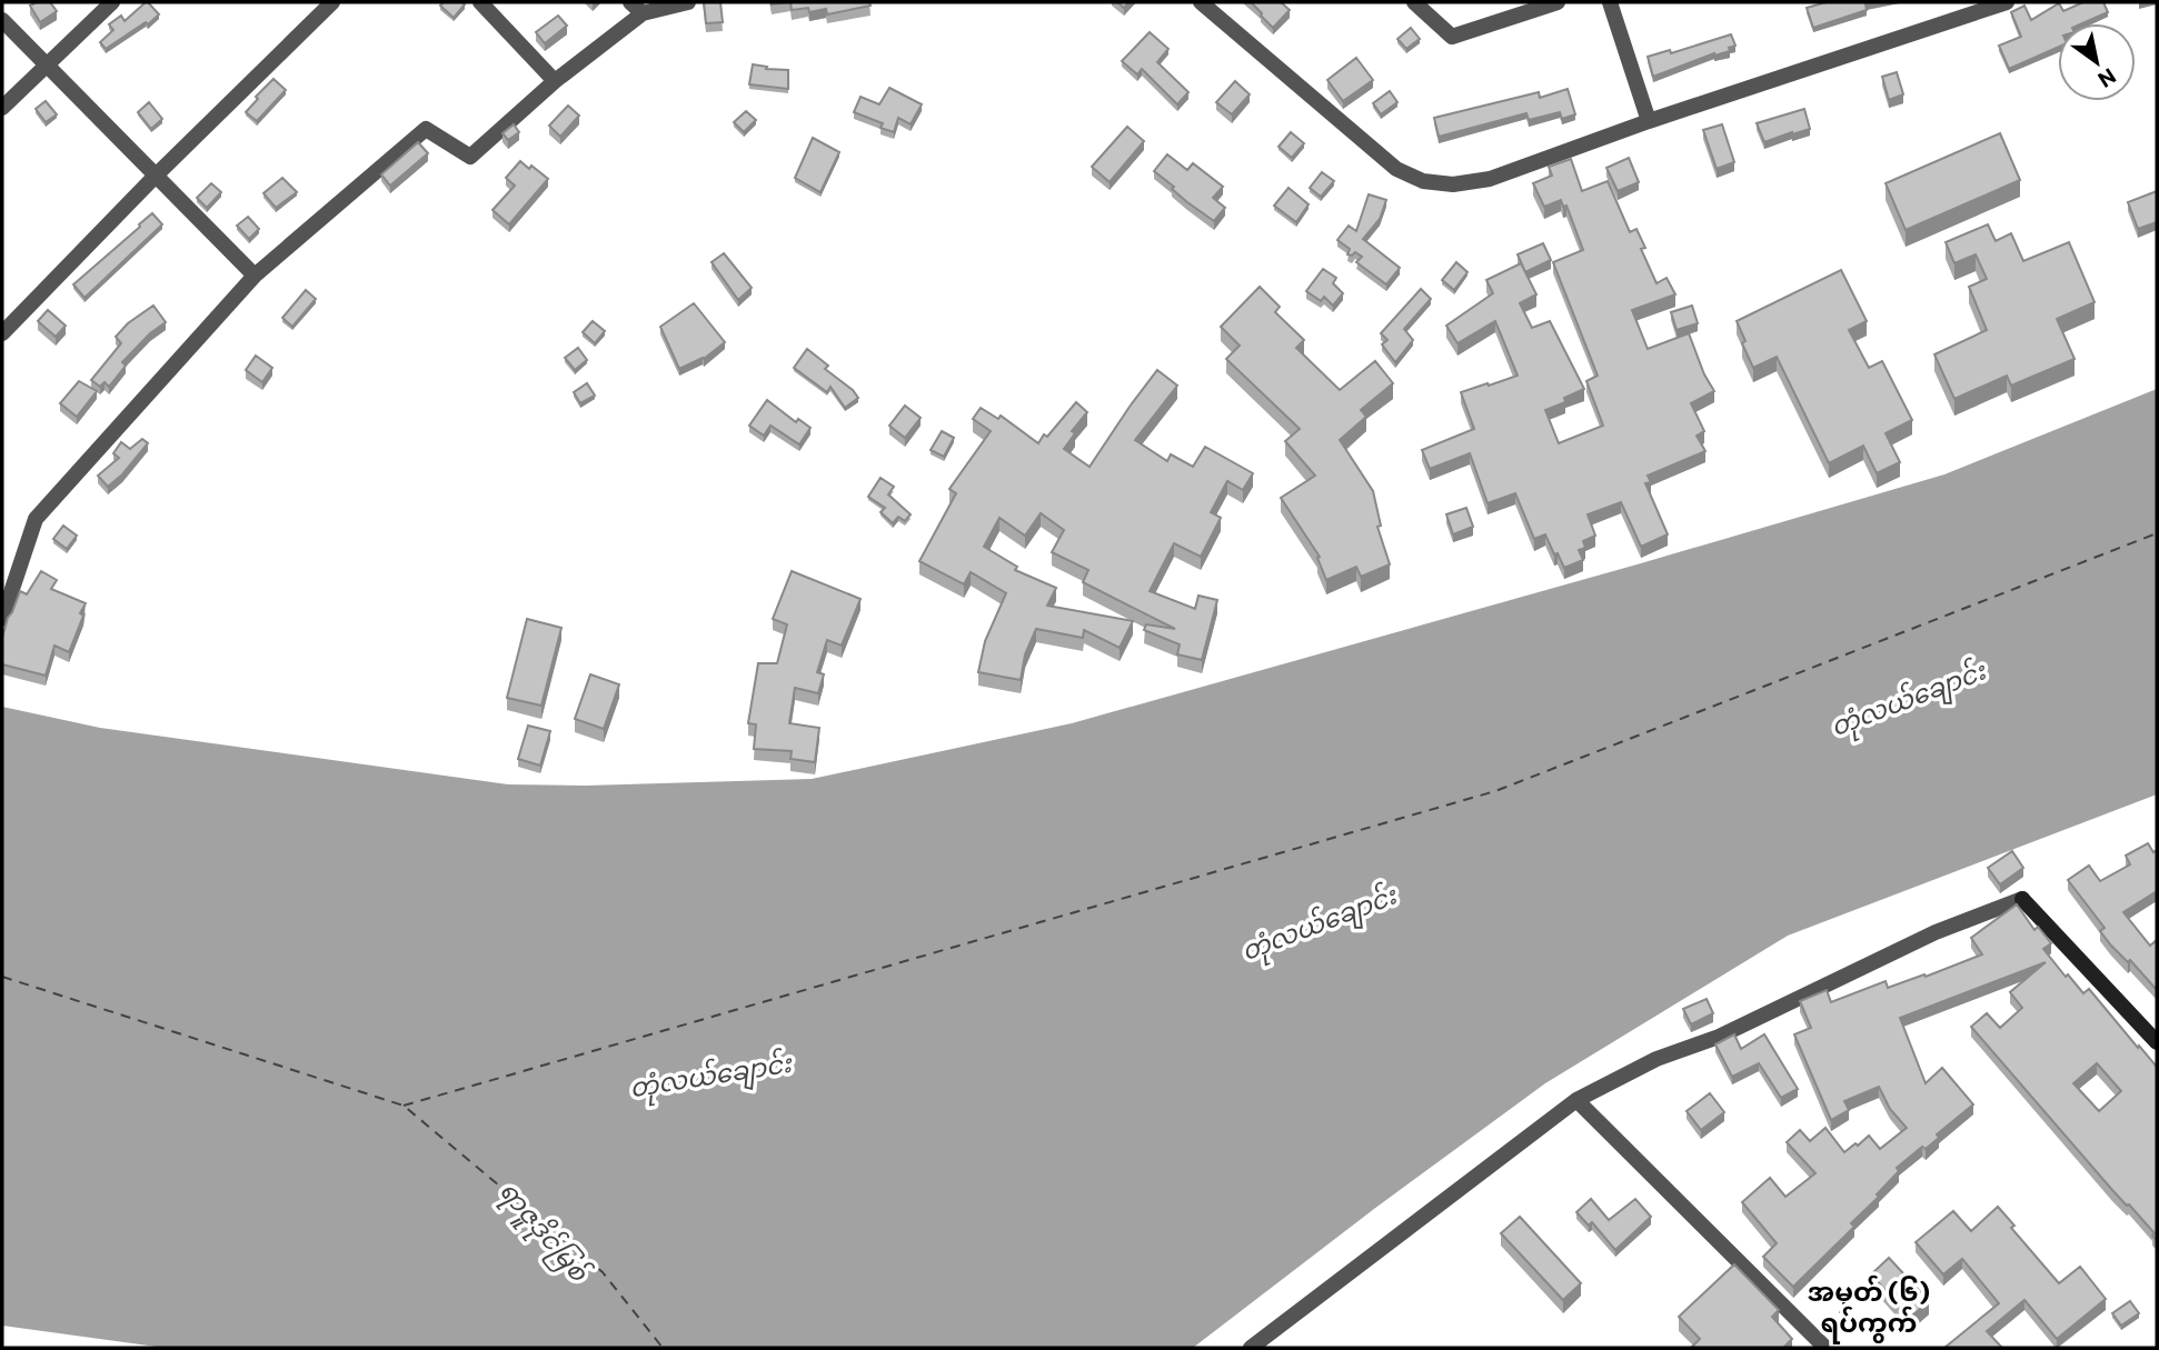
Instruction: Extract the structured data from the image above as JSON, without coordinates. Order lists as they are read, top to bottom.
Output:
{
  "districts": ["အမှတ် (၆) ရပ်ကွက်"],
  "water": ["တုံလယ်ချောင်း", "ရာဇူဒိုင်မြစ်"],
  "north": "bottom right"
}
